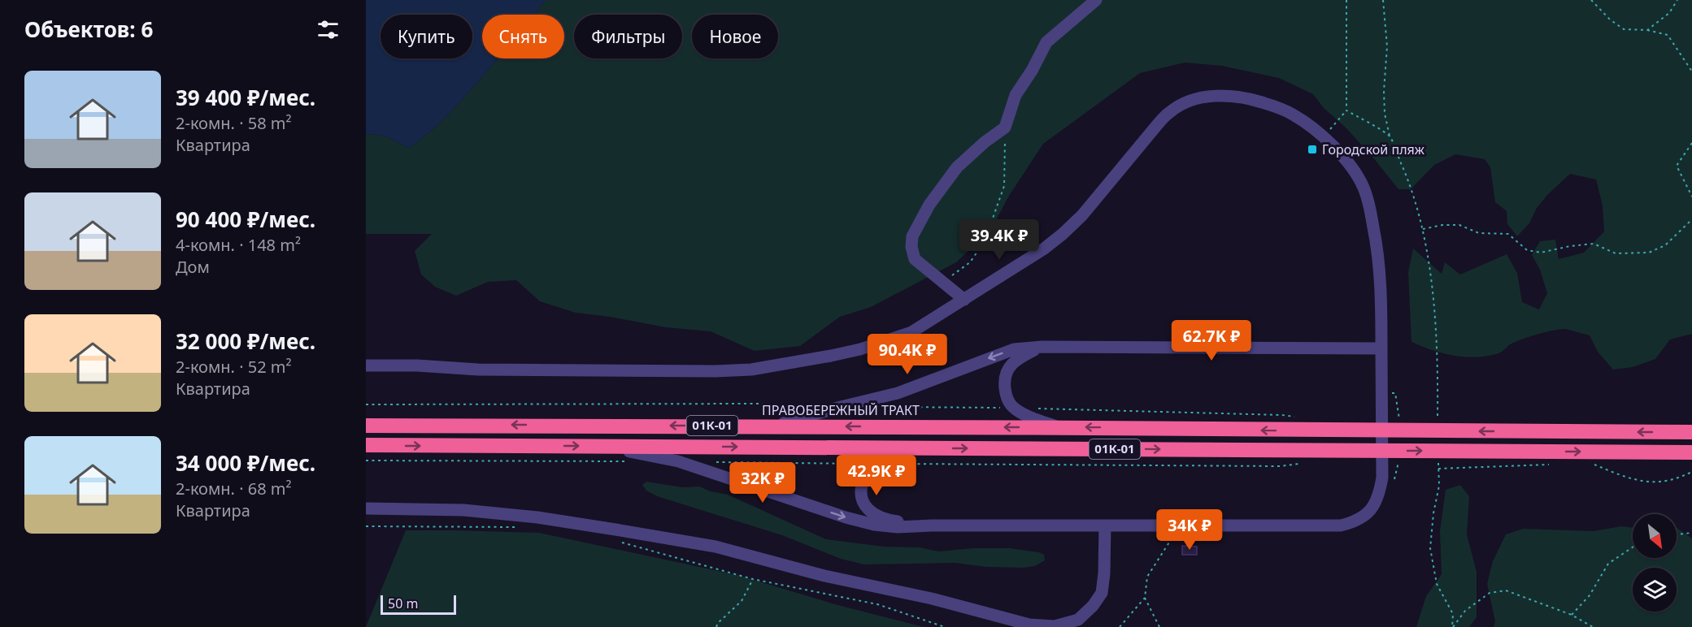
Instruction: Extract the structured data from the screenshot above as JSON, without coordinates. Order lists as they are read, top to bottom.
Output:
{
  "streets": {
    "highway": ["ПРАВОБЕРЕЖНЫЙ ТРАКТ", "01К-01"]
  },
  "places": {
    "transit": ["Городской пляж"]
  },
  "scale_bar": "50 m",
  "north": "bottom right",
  "page": {
    "heading": "Объектов: 6",
    "chip": [
      "Купить",
      "Снять",
      "Фильтры",
      "Новое"
    ],
    "list": [
      {
        "name": "39 400 ₽/мес.",
        "note": "2-комн. · 58 m² · Квартира"
      },
      {
        "name": "90 400 ₽/мес.",
        "note": "4-комн. · 148 m² · Дом"
      },
      {
        "name": "32 000 ₽/мес.",
        "note": "2-комн. · 52 m² · Квартира"
      },
      {
        "name": "34 000 ₽/мес.",
        "note": "2-комн. · 68 m² · Квартира"
      }
    ],
    "price": [
      "39.4K ₽",
      "62.7K ₽",
      "90.4K ₽",
      "42.9K ₽",
      "32K ₽",
      "34K ₽"
    ],
    "scale": "50 m"
  }
}
